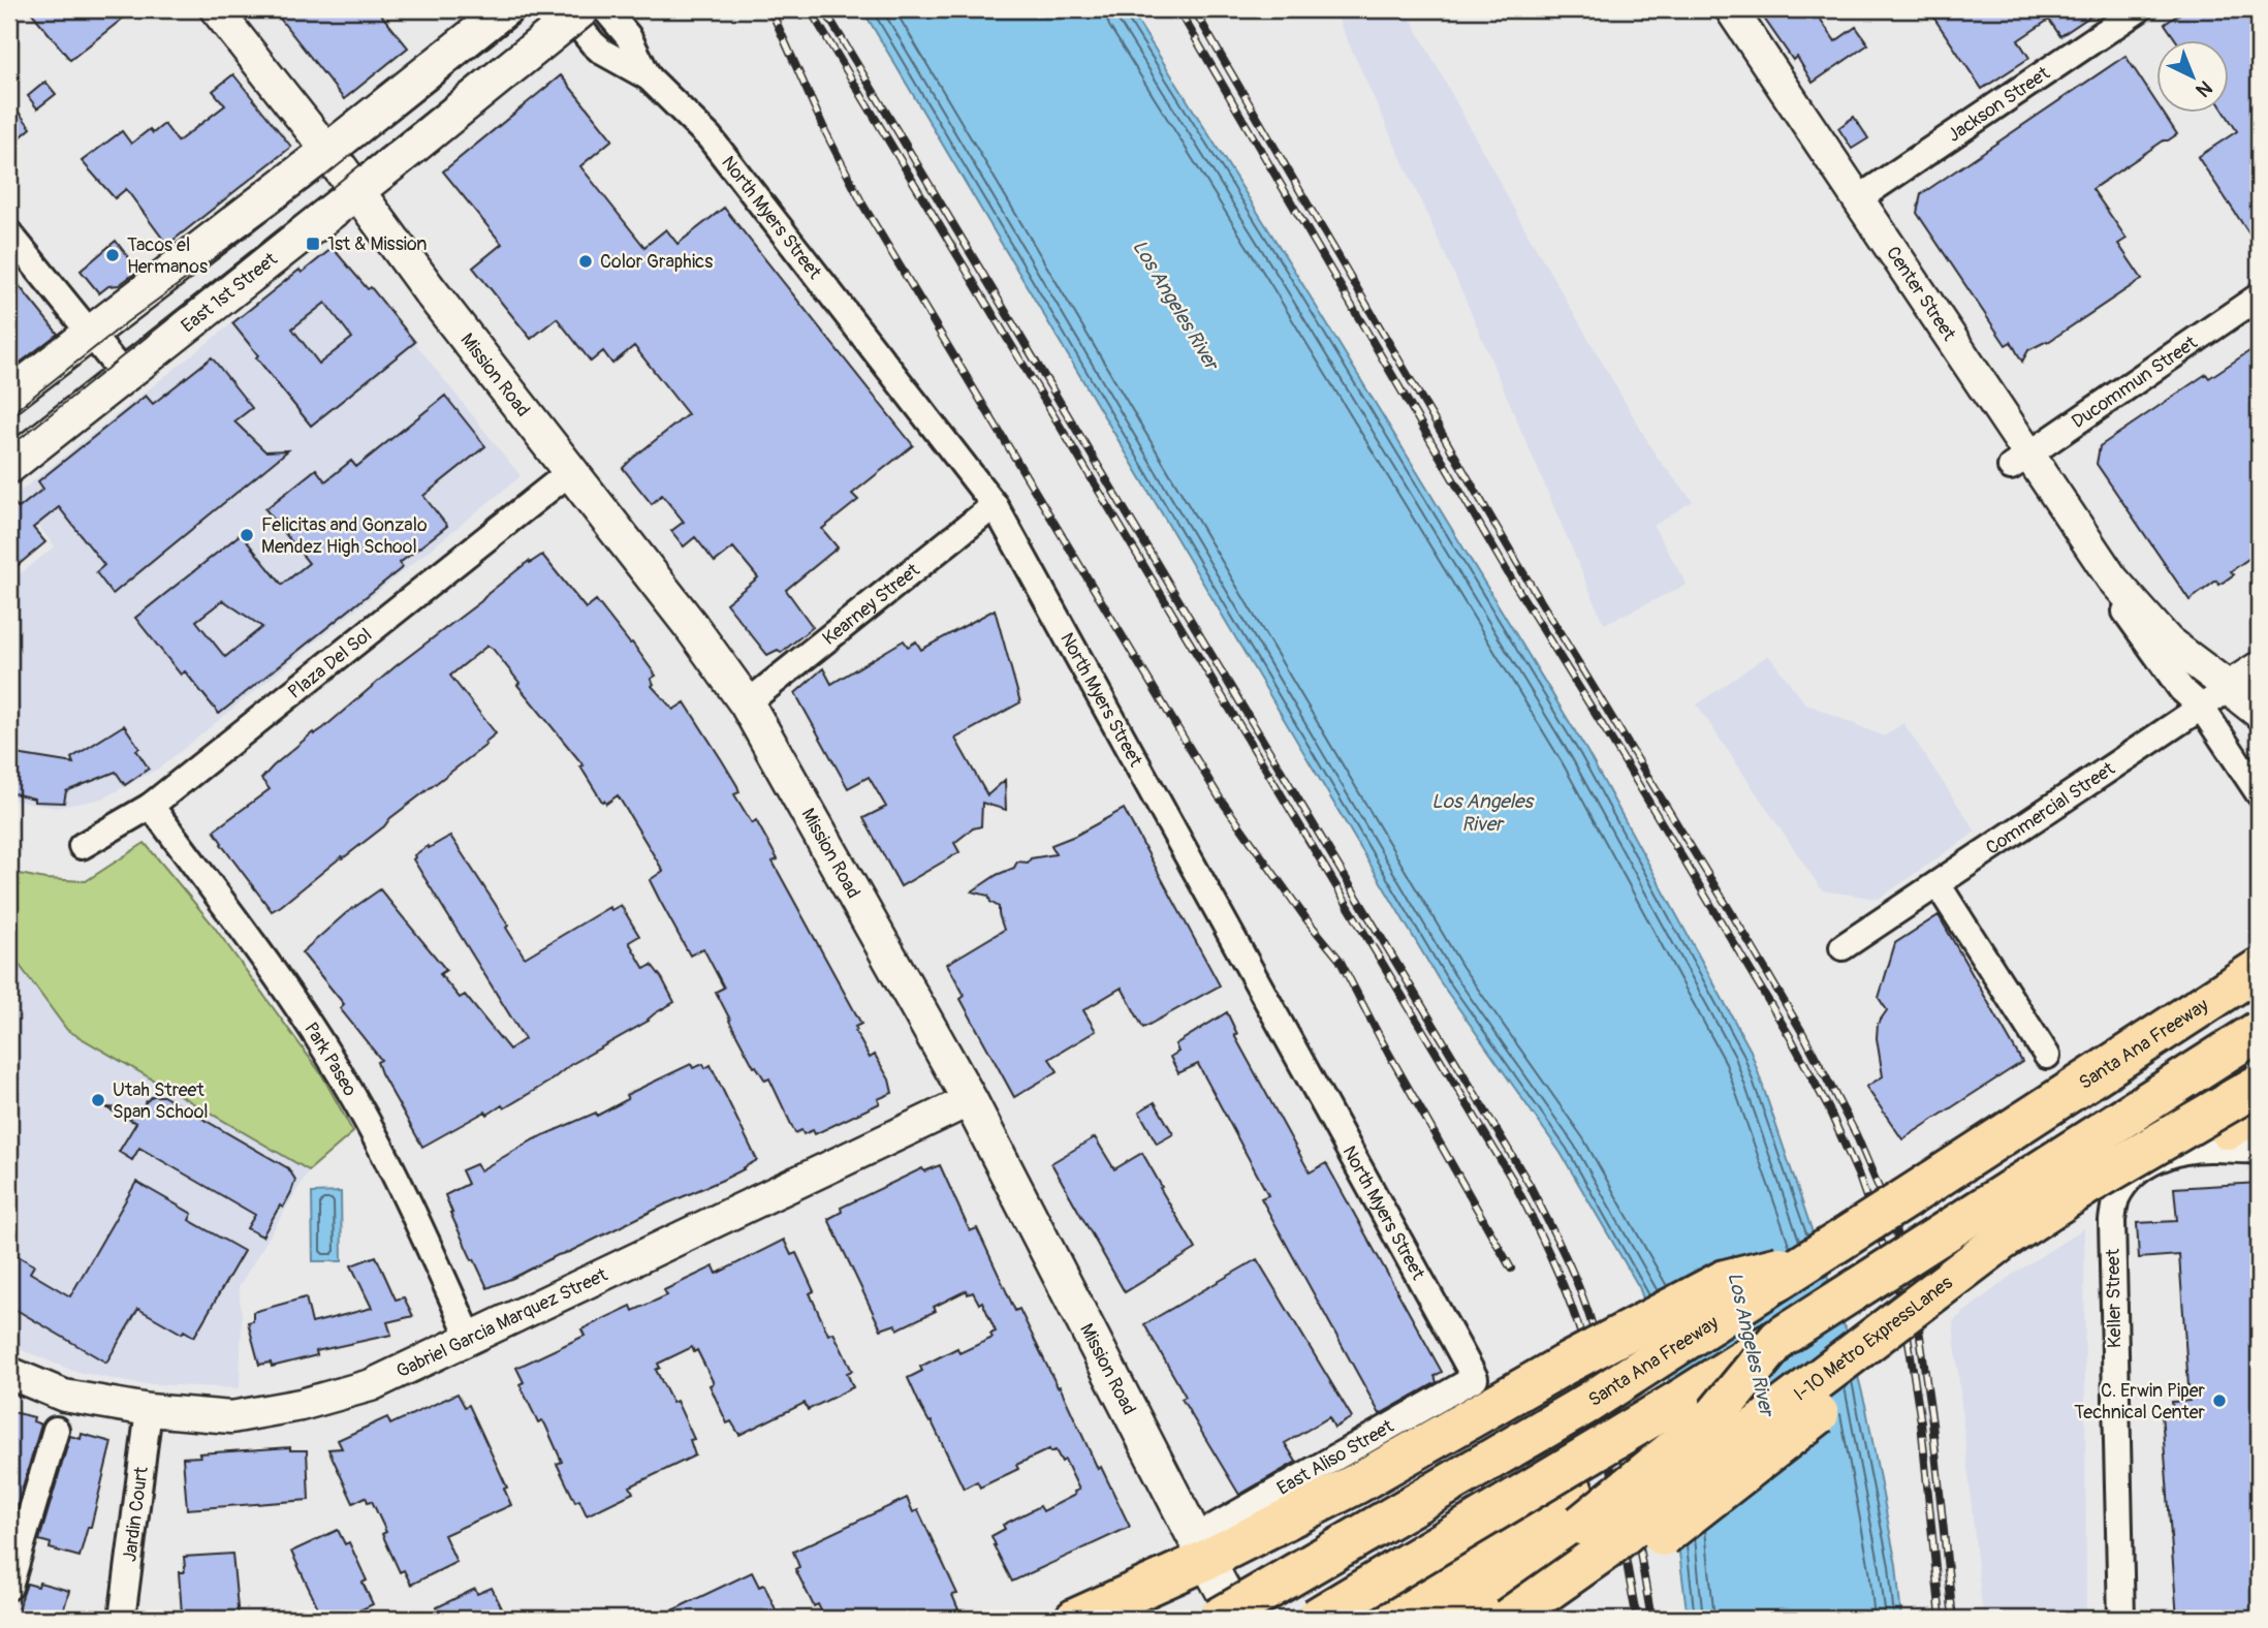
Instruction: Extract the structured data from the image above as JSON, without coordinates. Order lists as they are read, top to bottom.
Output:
{
  "streets": {
    "highway": ["Santa Ana Freeway", "I-10 Metro ExpressLanes"],
    "main road": [
      "East 1st Street",
      "Center Street",
      "Mission Road",
      "Commercial Street"
    ],
    "street": [
      "Jackson Street",
      "North Myers Street",
      "Ducommun Street",
      "Kearney Street",
      "Plaza Del Sol",
      "Park Paseo",
      "Keller Street",
      "Gabriel Garcia Marquez Street",
      "East Aliso Street",
      "Jardin Court"
    ]
  },
  "crossings": [
    ["Jackson Street", "Center Street"],
    ["North Myers Street", "Kearney Street"],
    ["North Myers Street", "East Aliso Street"],
    ["East 1st Street", "Mission Road"],
    ["Center Street", "Ducommun Street"],
    ["Center Street", "Commercial Street"],
    ["Mission Road", "Kearney Street"],
    ["Mission Road", "Plaza Del Sol"],
    ["Mission Road", "Gabriel Garcia Marquez Street"],
    ["Mission Road", "East Aliso Street"],
    ["Plaza Del Sol", "Park Paseo"],
    ["Park Paseo", "Gabriel Garcia Marquez Street"],
    ["Gabriel Garcia Marquez Street", "Jardin Court"]
  ],
  "water": ["Los Angeles River"],
  "places": {
    "transit": ["1st & Mission"],
    "other": [
      "Tacos el Hermanos",
      "Color Graphics",
      "Felicitas and Gonzalo Mendez High School",
      "Utah Street Span School",
      "C. Erwin Piper Technical Center"
    ]
  },
  "north": "bottom right"
}
